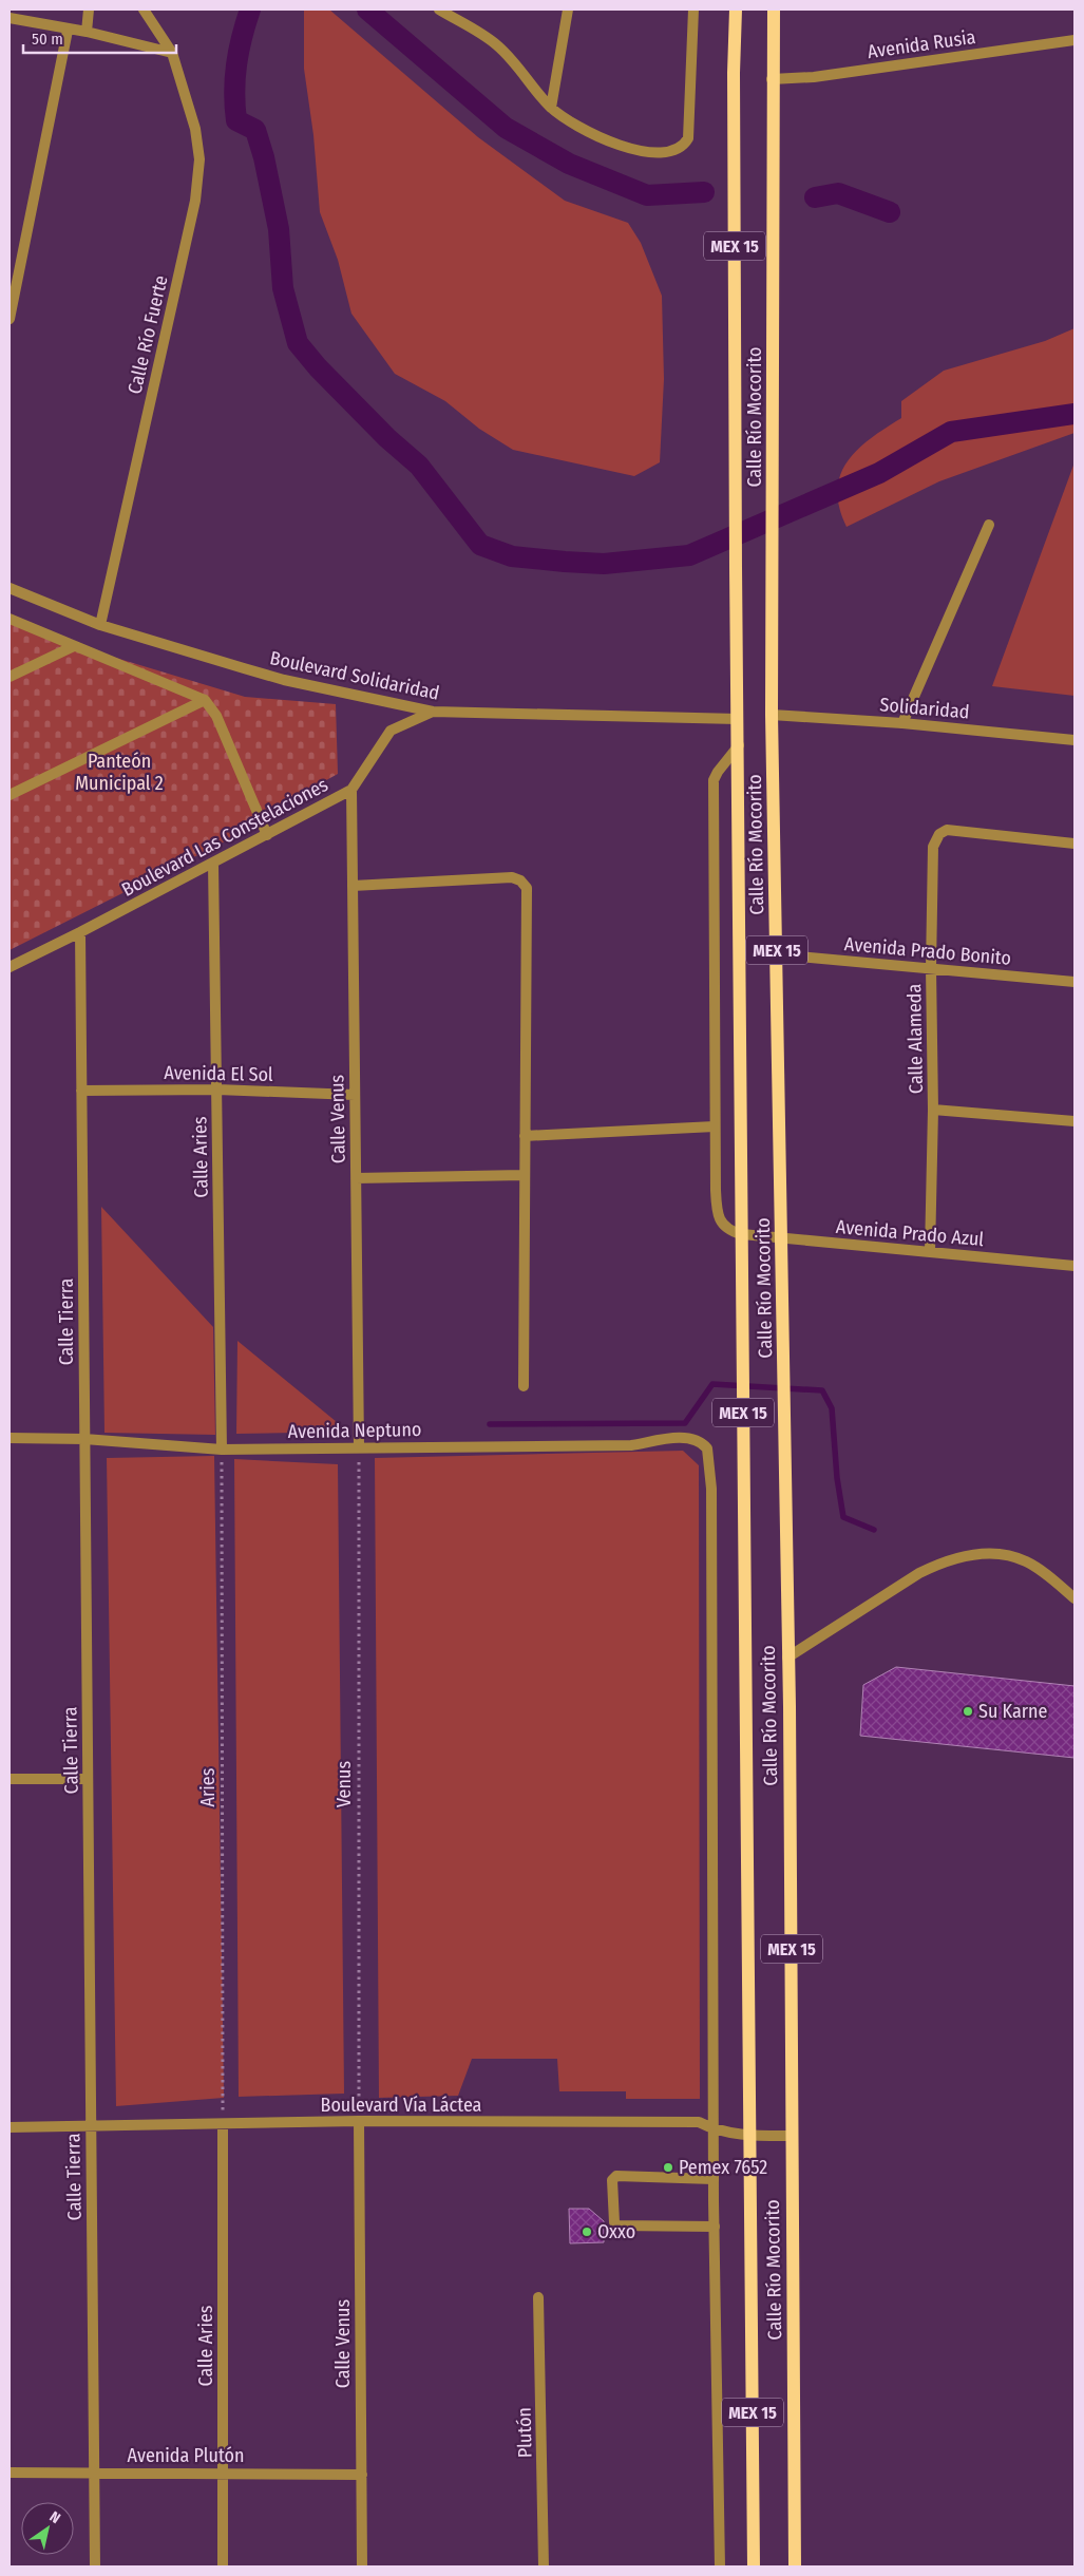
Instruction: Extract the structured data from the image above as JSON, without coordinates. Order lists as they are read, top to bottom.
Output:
{
  "streets": {
    "main road": ["MEX 15", "Calle Río Mocorito"],
    "street": [
      "Avenida Rusia",
      "Calle Río Fuerte",
      "Boulevard Solidaridad",
      "Solidaridad",
      "Boulevard Las Constelaciones",
      "Avenida Prado Bonito",
      "Calle Alameda",
      "Avenida El Sol",
      "Calle Venus",
      "Calle Aries",
      "Avenida Prado Azul",
      "Calle Tierra",
      "Avenida Neptuno",
      "Boulevard Vía Láctea",
      "Plutón",
      "Avenida Plutón"
    ],
    "path": ["Venus", "Aries"]
  },
  "crossings": [
    ["Avenida Rusia", "Calle Río Mocorito"],
    ["Calle Río Fuerte", "Boulevard Solidaridad"],
    ["Calle Río Mocorito", "Boulevard Solidaridad"],
    ["Calle Río Mocorito", "Solidaridad"],
    ["Calle Río Mocorito", "Avenida Prado Bonito"],
    ["Calle Río Mocorito", "Avenida Prado Azul"],
    ["Calle Río Mocorito", "Boulevard Vía Láctea"],
    ["Boulevard Solidaridad", "Boulevard Las Constelaciones"],
    ["Boulevard Las Constelaciones", "Calle Venus"],
    ["Boulevard Las Constelaciones", "Calle Aries"],
    ["Boulevard Las Constelaciones", "Calle Tierra"],
    ["Avenida Prado Bonito", "Calle Alameda"],
    ["Calle Alameda", "Avenida Prado Azul"],
    ["Avenida El Sol", "Calle Venus"],
    ["Avenida El Sol", "Calle Aries"],
    ["Avenida El Sol", "Calle Tierra"],
    ["Calle Venus", "Avenida Neptuno"],
    ["Calle Venus", "Venus"],
    ["Calle Venus", "Boulevard Vía Láctea"],
    ["Calle Venus", "Avenida Plutón"],
    ["Calle Aries", "Avenida Neptuno"],
    ["Calle Aries", "Aries"],
    ["Calle Aries", "Boulevard Vía Láctea"],
    ["Calle Aries", "Avenida Plutón"],
    ["Calle Tierra", "Avenida Neptuno"],
    ["Calle Tierra", "Boulevard Vía Láctea"],
    ["Calle Tierra", "Avenida Plutón"],
    ["Avenida Neptuno", "Venus"],
    ["Avenida Neptuno", "Aries"],
    ["Avenida Neptuno", "Boulevard Vía Láctea"],
    ["Venus", "Boulevard Vía Láctea"],
    ["Aries", "Boulevard Vía Láctea"]
  ],
  "parks": ["Panteón Municipal 2"],
  "places": ["Su Karne", "Pemex 7652", "Oxxo"],
  "scale_bar": "50 m",
  "north": "top right"
}
